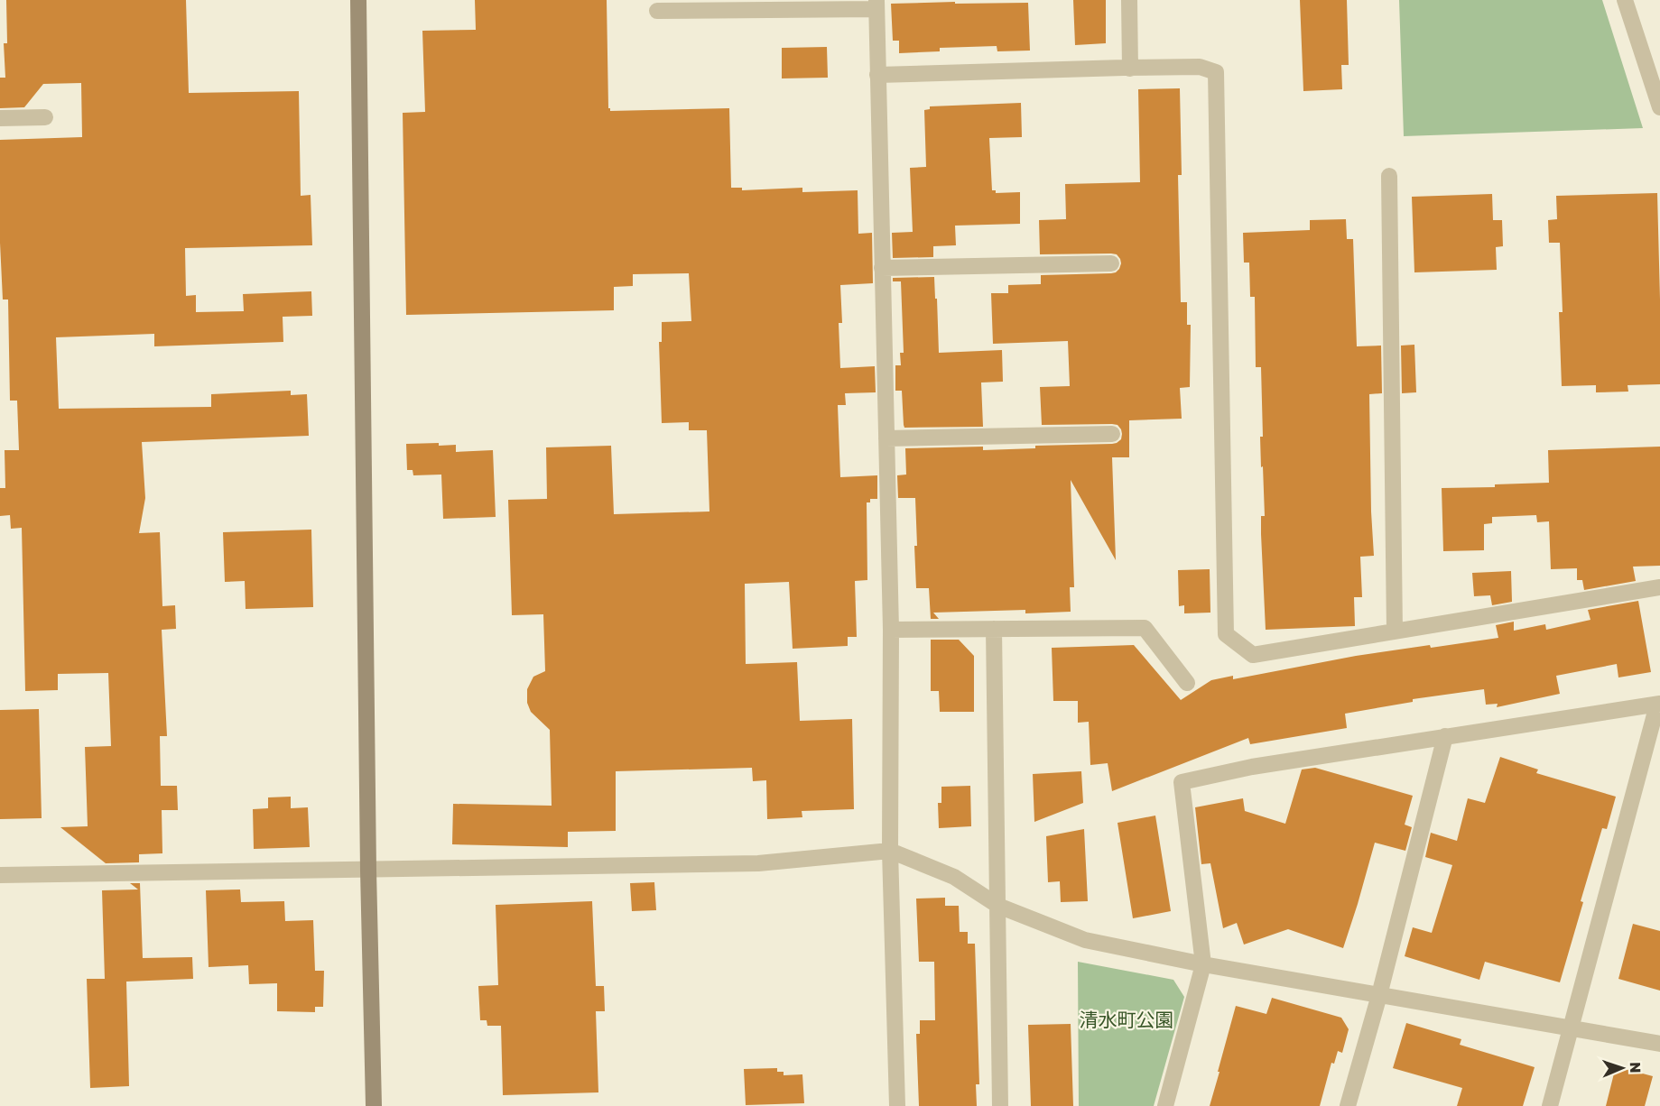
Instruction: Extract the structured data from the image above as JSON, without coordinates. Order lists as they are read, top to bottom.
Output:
{
  "parks": ["清水町公園"],
  "north": "right"
}
